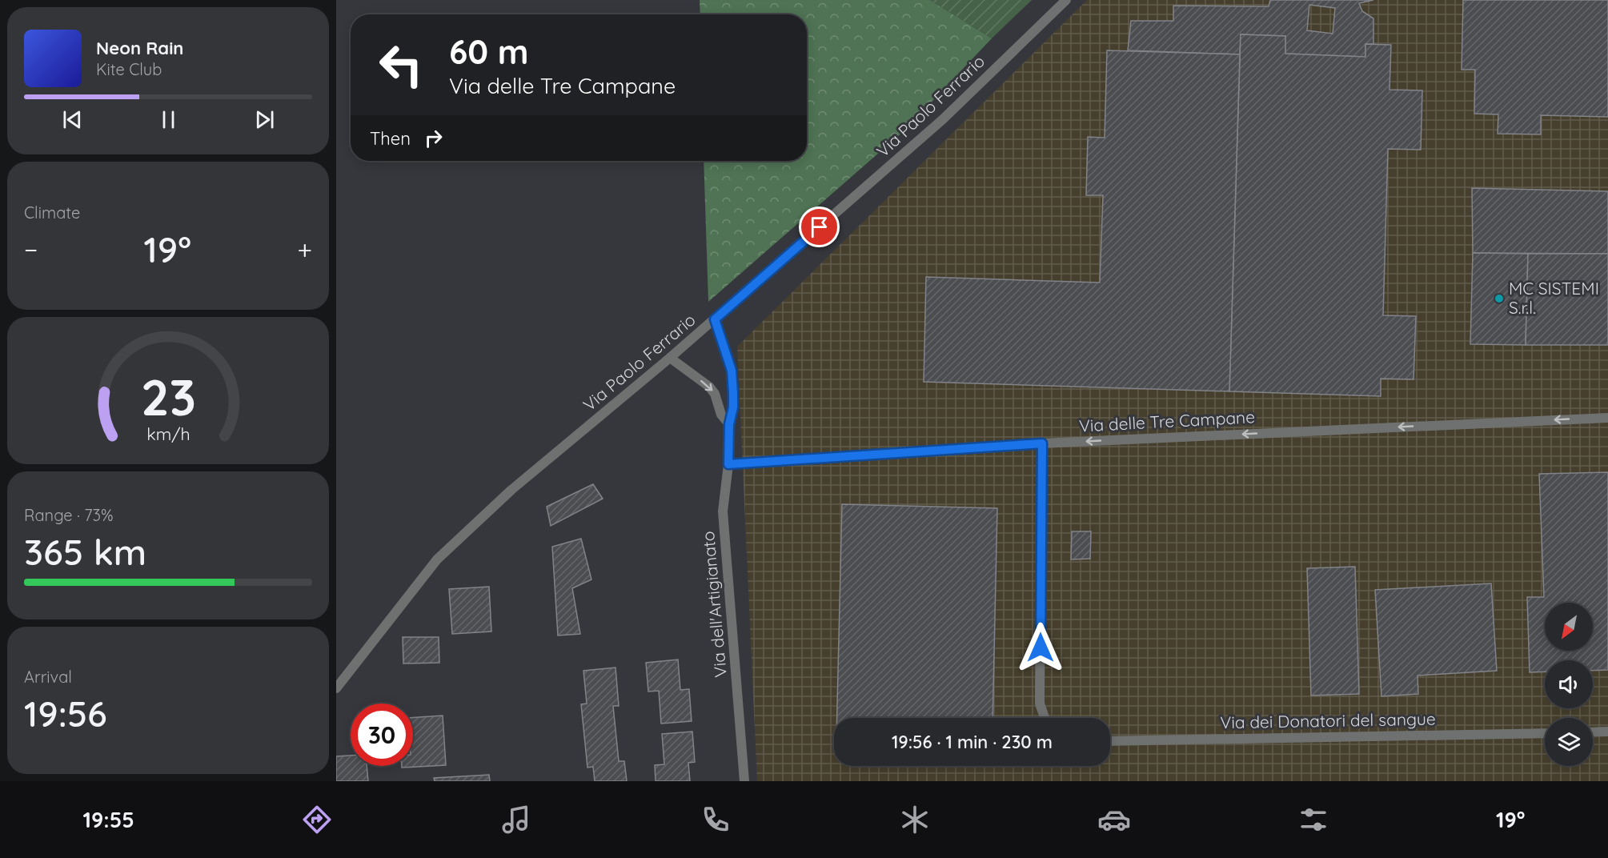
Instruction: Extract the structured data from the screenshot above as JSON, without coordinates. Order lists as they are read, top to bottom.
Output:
{
  "streets": {
    "street": [
      "Via Paolo Ferrario",
      "Via delle Tre Campane",
      "Via dell'Artigianato",
      "Via dei Donatori del sangue"
    ]
  },
  "crossings": [
    ["Via Paolo Ferrario", "Via dell'Artigianato"],
    ["Via delle Tre Campane", "Via dell'Artigianato"]
  ],
  "one_way": ["Via delle Tre Campane"],
  "places": ["MC SISTEMI S.r.l."],
  "north": "bottom left",
  "page": {
    "turn": ["60 m", "Via delle Tre Campane"],
    "song": ["Neon Rain", "Kite Club"],
    "then": "Then",
    "tile": [
      "Climate",
      ["Range · 73%", "365 km"],
      ["Arrival", "19:56"]
    ],
    "heat": ["−", "19°", "+"],
    "limit": "30",
    "trip": "19:56 · 1 min · 230 m",
    "tabs": ["19:55", "19°"],
    "gauge": ["23", "km/h"]
  }
}
